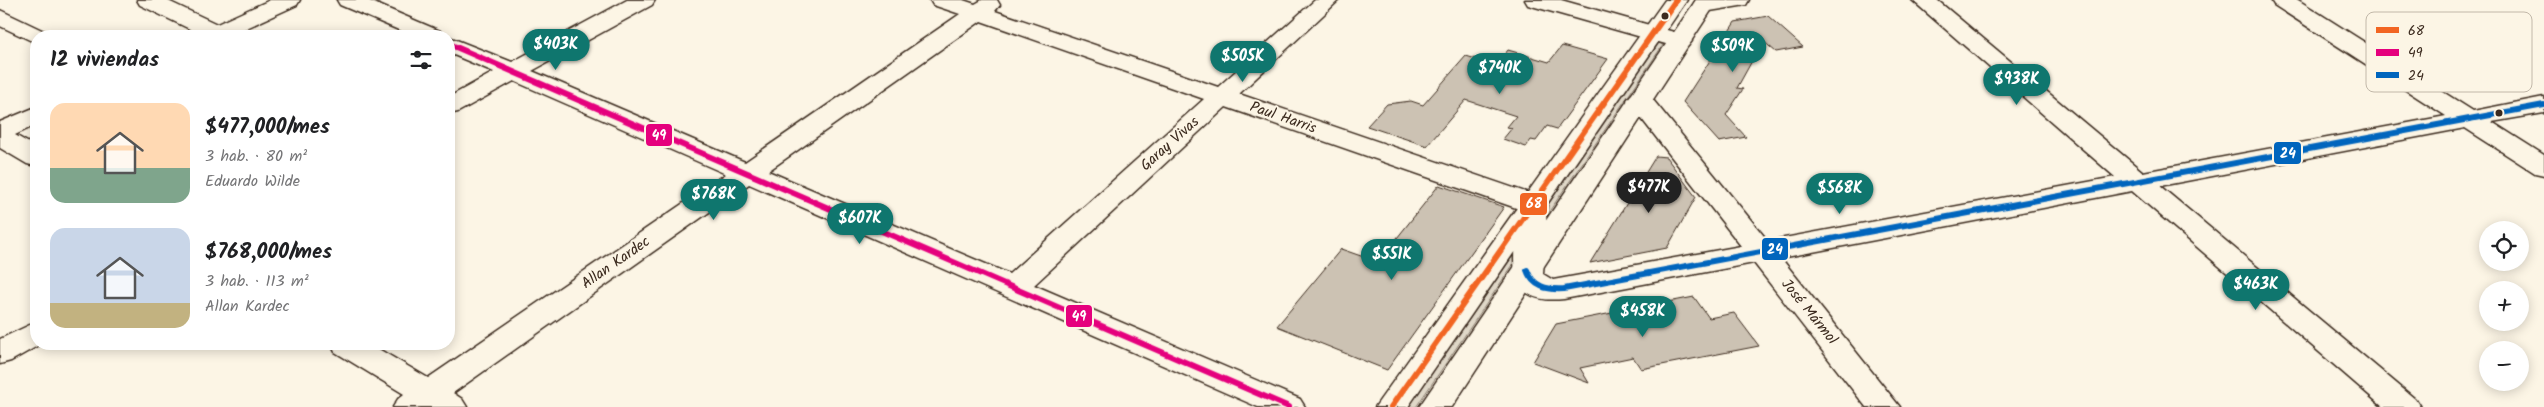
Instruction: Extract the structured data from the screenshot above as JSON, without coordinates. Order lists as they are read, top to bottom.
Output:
{
  "streets": {
    "street": [
      "Paul Harris",
      "Garay Vivas",
      "Allan Kardec",
      "José Mármol"
    ]
  },
  "crossings": [
    ["Paul Harris", "Garay Vivas"],
    ["Paul Harris", "Allan Kardec"]
  ],
  "lines": ["transit line 68", "transit line 49", "transit line 24"],
  "legend": ["68", "49", "24"],
  "page": {
    "price": [
      "$403K",
      "$509K",
      "$505K",
      "$740K",
      "$938K",
      "$477K",
      "$568K",
      "$768K",
      "$607K",
      "$551K",
      "$463K",
      "$458K"
    ],
    "heading": "12 viviendas",
    "list": [
      {
        "name": "$477,000/mes",
        "note": "3 hab. · 80 m² · Eduardo Wilde"
      },
      {
        "name": "$768,000/mes",
        "note": "3 hab. · 113 m² · Allan Kardec"
      }
    ],
    "map_buttons": ["+", "−"]
  }
}
